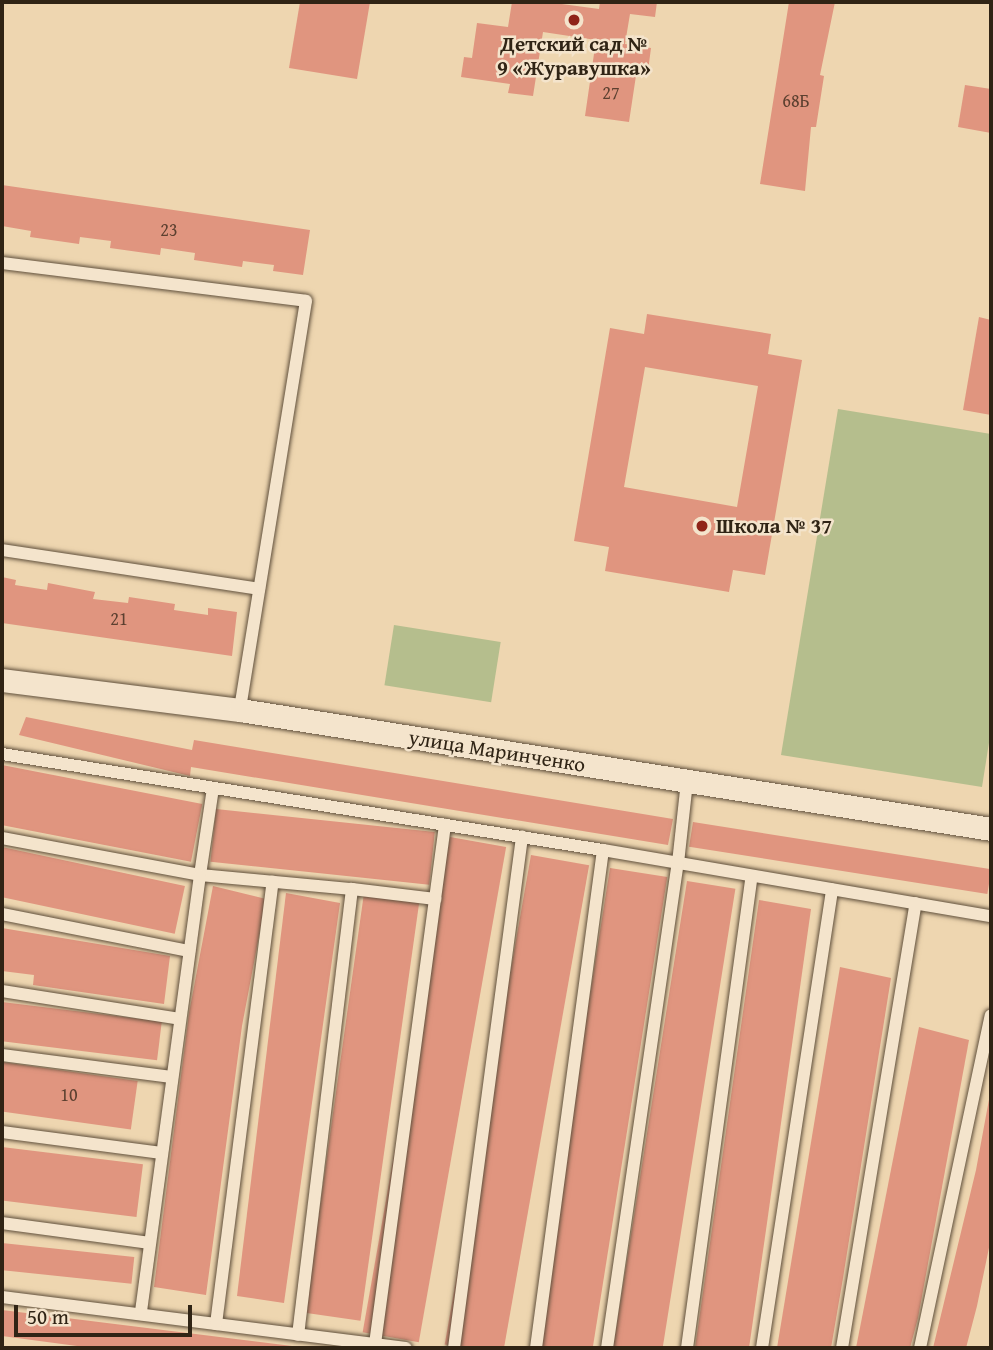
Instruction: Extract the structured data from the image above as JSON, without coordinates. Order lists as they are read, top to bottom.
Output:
{
  "streets": {
    "street": ["улица Маринченко"]
  },
  "places": ["Детский сад № 9 «Журавушка»", "Школа № 37"],
  "house_numbers": [
    "27",
    "68Б",
    "23",
    "21",
    "10"
  ],
  "scale_bar": "50 m"
}
